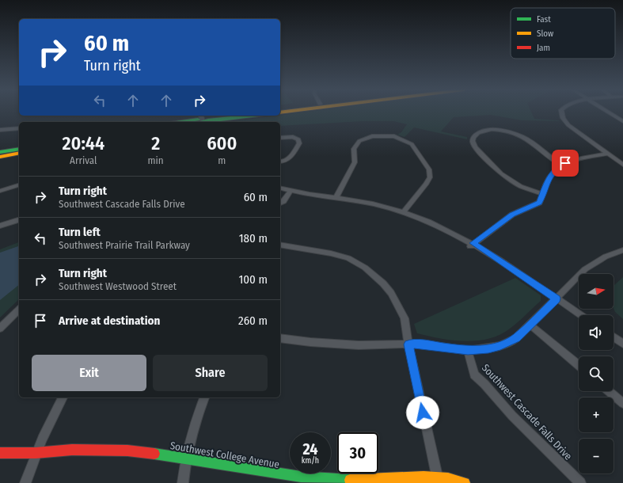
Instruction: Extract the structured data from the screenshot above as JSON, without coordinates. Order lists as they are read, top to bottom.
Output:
{
  "streets": {
    "main road": ["Southwest College Avenue"],
    "street": ["Southwest Cascade Falls Drive"]
  },
  "legend": ["Fast", "Slow", "Jam"],
  "north": "right",
  "page": {
    "turn": ["60 m", "Turn right"],
    "eta": [
      "20:44",
      "Arrival",
      "2",
      "min",
      "600",
      "m"
    ],
    "list": [
      {
        "name": "Turn right",
        "note": "Southwest Cascade Falls Drive",
        "value": "60 m"
      },
      {
        "name": "Turn left",
        "note": "Southwest Prairie Trail Parkway",
        "value": "180 m"
      },
      {
        "name": "Turn right",
        "note": "Southwest Westwood Street",
        "value": "100 m"
      },
      {
        "name": "Arrive at destination",
        "value": "260 m"
      }
    ],
    "map_buttons": ["+", "−"],
    "buttons": ["Exit", "Share"],
    "speed": "24 km/h",
    "limit": "30"
  }
}
